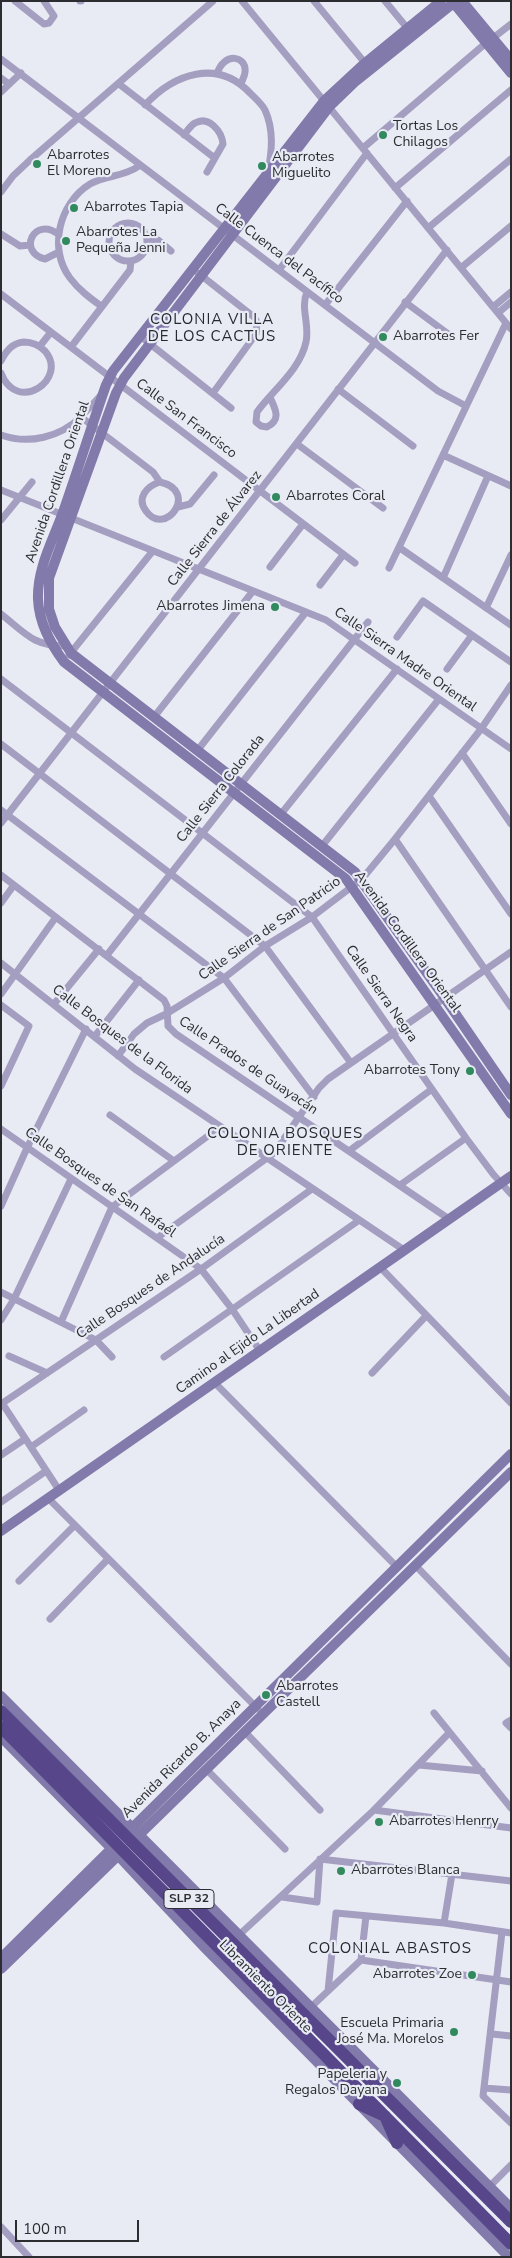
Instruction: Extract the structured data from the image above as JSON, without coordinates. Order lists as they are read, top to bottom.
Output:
{
  "streets": {
    "highway": ["SLP 32", "Libramiento Oriente"],
    "street": [
      "Calle Cuenca del Pacífico",
      "Calle San Francisco",
      "Avenida Cordillera Oriental",
      "Calle Sierra de Álvarez",
      "Calle Sierra Madre Oriental",
      "Calle Sierra Colorada",
      "Calle Sierra de San Patricio",
      "Calle Sierra Negra",
      "Calle Bosques de la Florida",
      "Calle Prados de Guayacán",
      "Calle Bosques de San Rafaél",
      "Calle Bosques de Andalucía",
      "Camino al Ejido La Libertad",
      "Avenida Ricardo B. Anaya"
    ]
  },
  "crossings": [
    ["Calle Cuenca del Pacífico", "Avenida Cordillera Oriental"],
    ["Calle Cuenca del Pacífico", "Calle Sierra de Álvarez"],
    ["Calle San Francisco", "Avenida Cordillera Oriental"],
    ["Calle San Francisco", "Calle Sierra de Álvarez"],
    ["Avenida Cordillera Oriental", "Calle Sierra de Álvarez"],
    ["Avenida Cordillera Oriental", "Calle Sierra Madre Oriental"],
    ["Avenida Cordillera Oriental", "Calle Sierra Colorada"],
    ["Avenida Cordillera Oriental", "Calle Sierra de San Patricio"],
    ["Calle Sierra de Álvarez", "Calle Sierra Madre Oriental"],
    ["Calle Sierra Madre Oriental", "Calle Sierra Colorada"],
    ["Calle Sierra Madre Oriental", "Calle Sierra de San Patricio"],
    ["Calle Sierra Colorada", "Calle Sierra Negra"],
    ["Calle Sierra Colorada", "Calle Prados de Guayacán"],
    ["Calle Sierra de San Patricio", "Calle Sierra Negra"],
    ["Calle Sierra de San Patricio", "Calle Bosques de la Florida"],
    ["Calle Sierra de San Patricio", "Calle Prados de Guayacán"],
    ["Calle Sierra Negra", "Camino al Ejido La Libertad"],
    ["Calle Bosques de la Florida", "Calle Bosques de Andalucía"],
    ["Calle Bosques de la Florida", "Camino al Ejido La Libertad"],
    ["Calle Prados de Guayacán", "Camino al Ejido La Libertad"],
    ["Calle Bosques de San Rafaél", "Calle Bosques de Andalucía"],
    ["Calle Bosques de San Rafaél", "Camino al Ejido La Libertad"],
    ["Avenida Ricardo B. Anaya", "Libramiento Oriente"]
  ],
  "districts": ["COLONIA VILLA DE LOS CACTUS", "COLONIA BOSQUES DE ORIENTE", "COLONIAL ABASTOS"],
  "places": [
    "Tortas Los Chilagos",
    "Abarrotes El Moreno",
    "Abarrotes Miguelito",
    "Abarrotes Tapia",
    "Abarrotes La Pequeña Jenni",
    "Abarrotes Fer",
    "Abarrotes Coral",
    "Abarrotes Jimena",
    "Abarrotes Tony",
    "Abarrotes Castell",
    "Abarrotes Henrry",
    "Abarrotes Blanca",
    "Abarrotes Zoe",
    "Escuela Primaria José Ma. Morelos",
    "Papeleria y Regalos Dayana"
  ],
  "scale_bar": "100 m"
}
